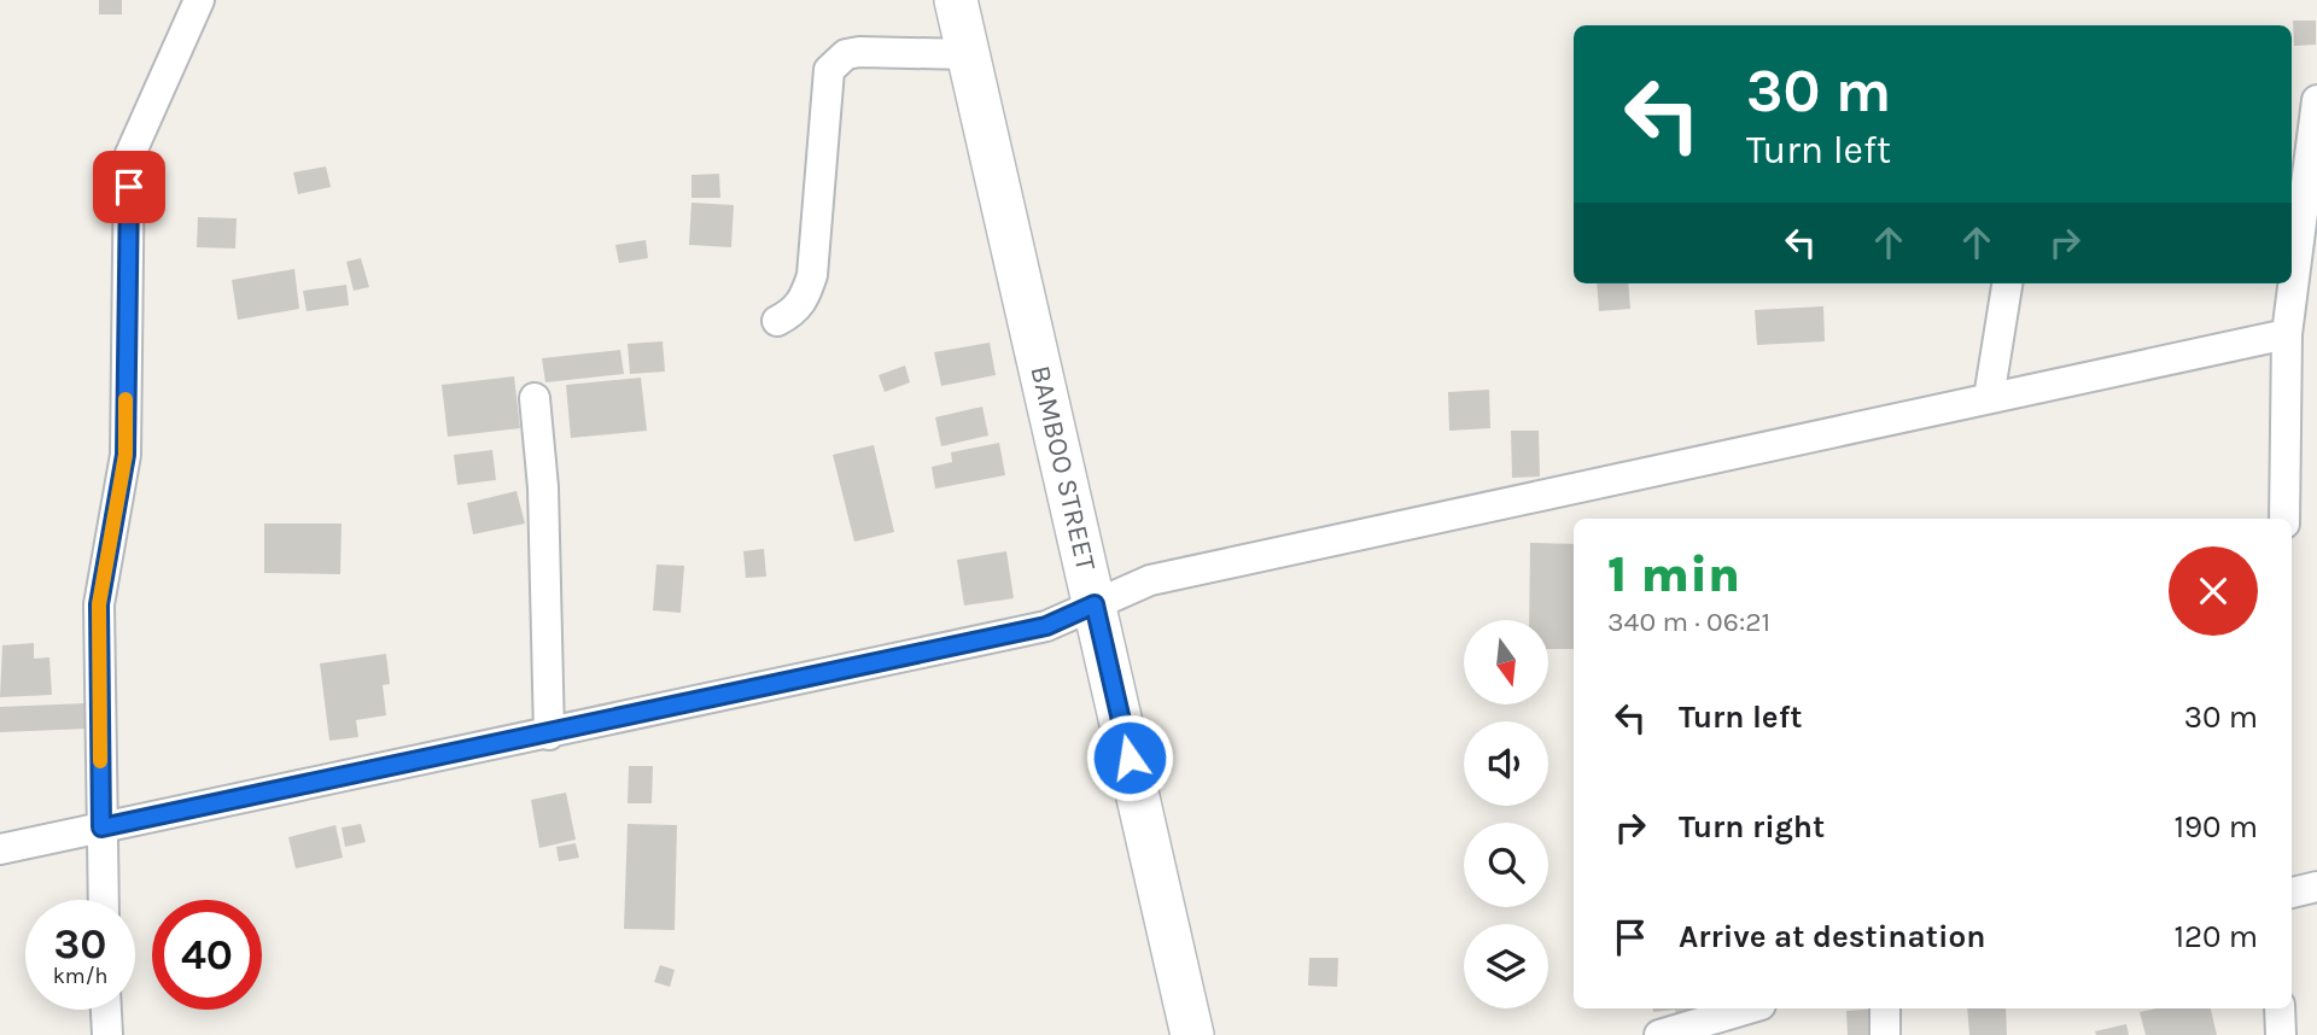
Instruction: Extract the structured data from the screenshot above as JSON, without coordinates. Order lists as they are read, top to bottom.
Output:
{
  "streets": {
    "street": ["BAMBOO STREET"]
  },
  "north": "bottom",
  "page": {
    "turn": ["30 m", "Turn left"],
    "heading": ["1 min", "340 m · 06:21"],
    "list": [
      {
        "name": "Turn left",
        "value": "30 m"
      },
      {
        "name": "Turn right",
        "value": "190 m"
      },
      {
        "name": "Arrive at destination",
        "value": "120 m"
      }
    ],
    "speed": "30 km/h",
    "limit": "40"
  }
}
